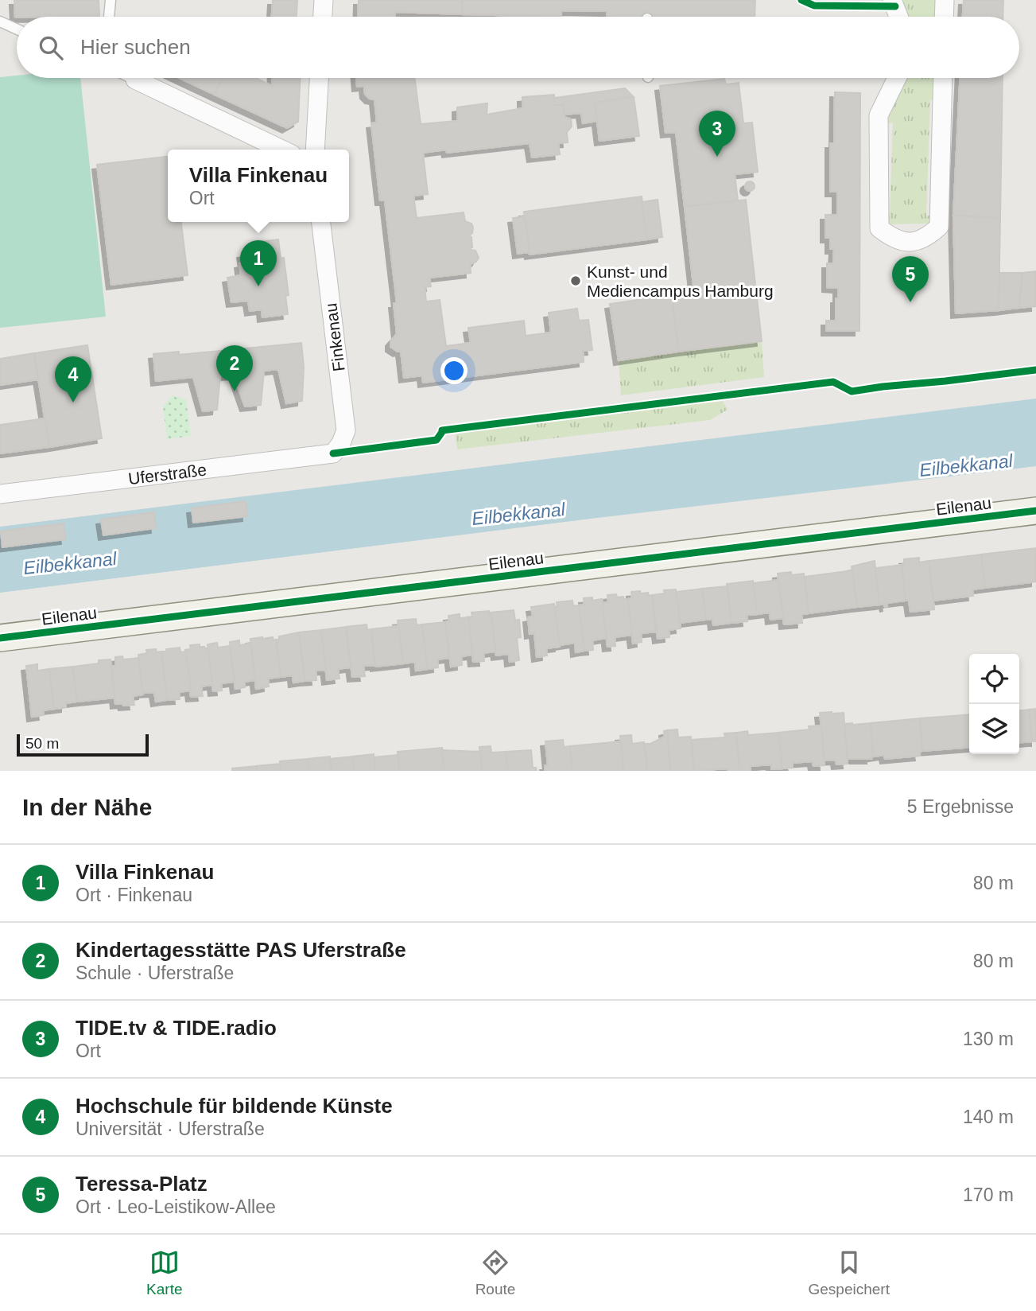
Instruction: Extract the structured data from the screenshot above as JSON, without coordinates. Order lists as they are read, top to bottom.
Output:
{
  "streets": {
    "street": ["Finkenau", "Uferstraße", "Eilenau"]
  },
  "crossings": [
    ["Finkenau", "Uferstraße"]
  ],
  "water": ["Eilbekkanal"],
  "places": ["Kunst- und Mediencampus Hamburg"],
  "scale_bar": "50 m",
  "page": {
    "search": "Hier suchen",
    "pins": [
      "3",
      "1",
      "5",
      "2",
      "4"
    ],
    "popup": ["Villa Finkenau", "Ort"],
    "scale": "50 m",
    "heading": ["In der Nähe", "5 Ergebnisse"],
    "list": [
      {
        "mark": "1",
        "name": "Villa Finkenau",
        "note": "Ort · Finkenau",
        "value": "80 m"
      },
      {
        "mark": "2",
        "name": "Kindertagesstätte PAS Uferstraße",
        "note": "Schule · Uferstraße",
        "value": "80 m"
      },
      {
        "mark": "3",
        "name": "TIDE.tv & TIDE.radio",
        "note": "Ort",
        "value": "130 m"
      },
      {
        "mark": "4",
        "name": "Hochschule für bildende Künste",
        "note": "Universität · Uferstraße",
        "value": "140 m"
      },
      {
        "mark": "5",
        "name": "Teressa-Platz",
        "note": "Ort · Leo-Leistikow-Allee",
        "value": "170 m"
      }
    ],
    "nav": ["Karte", "Route", "Gespeichert"]
  }
}
